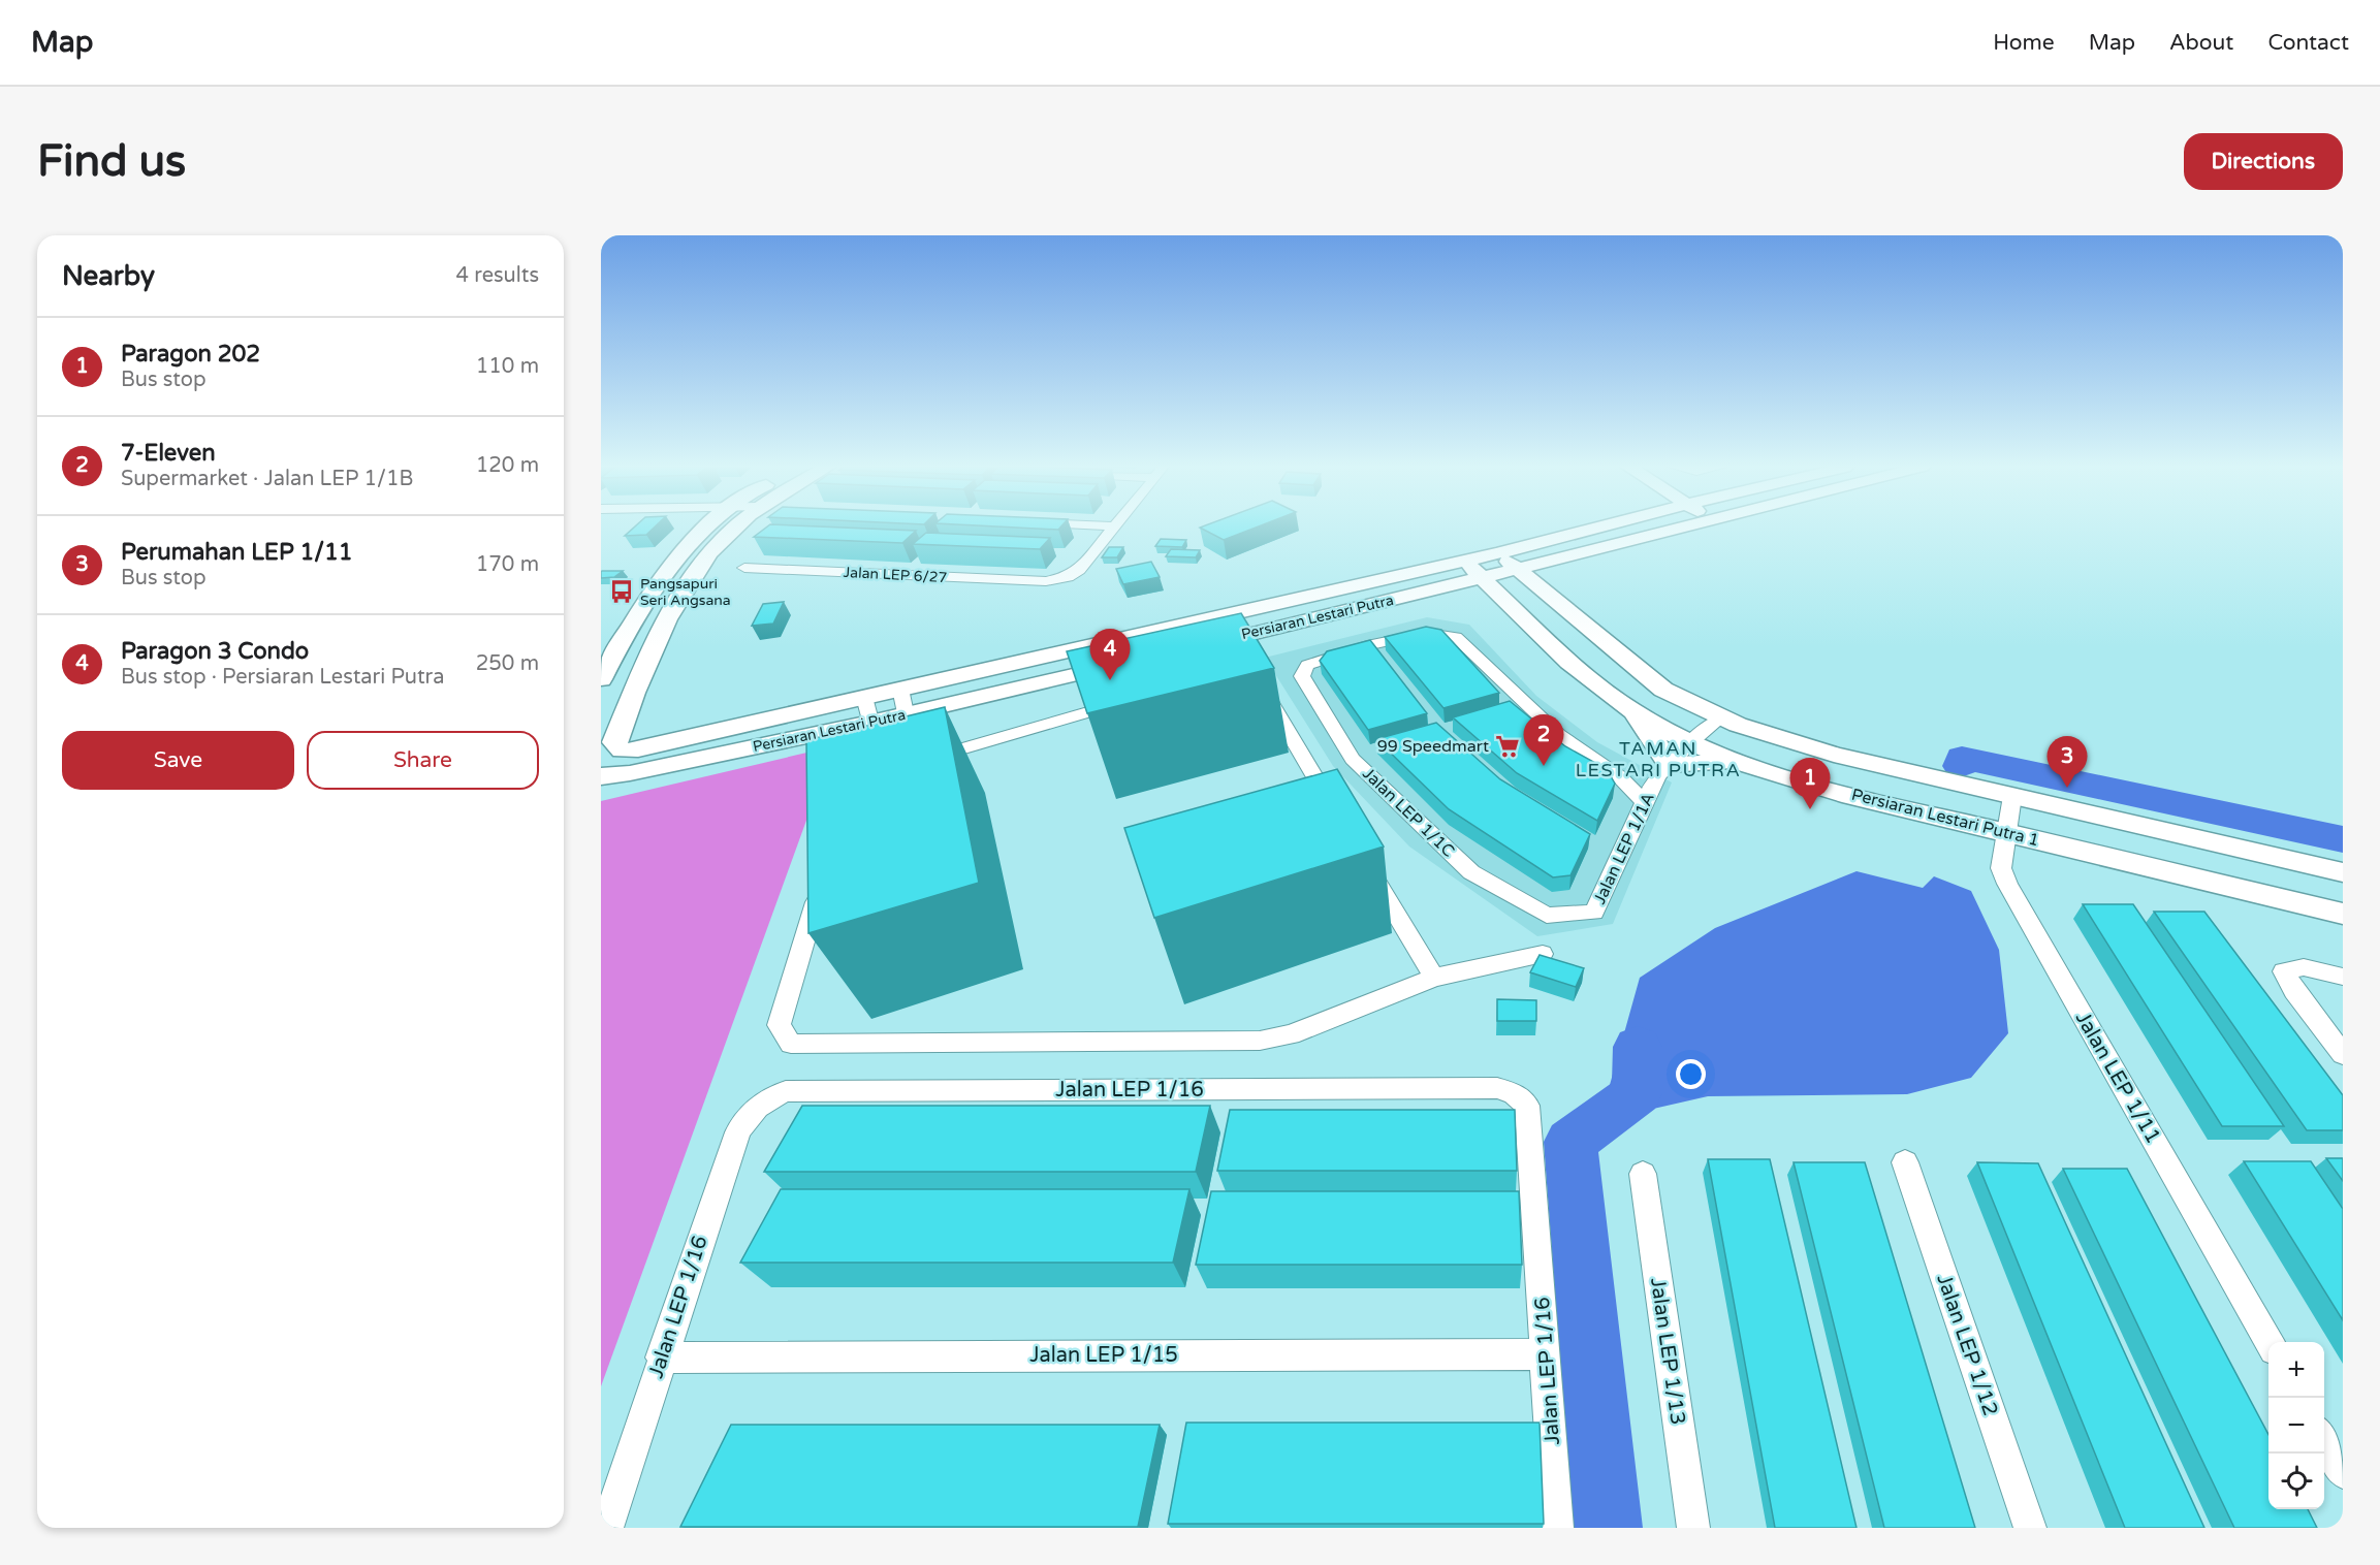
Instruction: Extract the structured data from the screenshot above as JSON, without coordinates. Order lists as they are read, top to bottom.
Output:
{
  "streets": {
    "street": [
      "Jalan LEP 6/27",
      "Persiaran Lestari Putra",
      "Jalan LEP 1/1C",
      "Persiaran Lestari Putra 1",
      "Jalan LEP 1/1A",
      "Jalan LEP 1/11",
      "Jalan LEP 1/16",
      "Jalan LEP 1/12",
      "Jalan LEP 1/13",
      "Jalan LEP 1/15"
    ]
  },
  "crossings": [
    ["Persiaran Lestari Putra", "Persiaran Lestari Putra 1"],
    ["Jalan LEP 1/1C", "Jalan LEP 1/1A"],
    ["Persiaran Lestari Putra 1", "Jalan LEP 1/1A"],
    ["Persiaran Lestari Putra 1", "Jalan LEP 1/11"],
    ["Jalan LEP 1/16", "Jalan LEP 1/15"]
  ],
  "districts": ["TAMAN LESTARI PUTRA"],
  "places": {
    "bus stop": ["Pangsapuri Seri Angsana"],
    "supermarket": ["99 Speedmart"]
  },
  "page": {
    "header": "Map",
    "nav": [
      "Home",
      "Map",
      "About",
      "Contact"
    ],
    "buttons": [
      "Directions",
      ["Save", "Share"]
    ],
    "title": "Find us",
    "heading": ["Nearby", "4 results"],
    "list": [
      {
        "mark": "1",
        "name": "Paragon 202",
        "note": "Bus stop",
        "value": "110 m"
      },
      {
        "mark": "2",
        "name": "7-Eleven",
        "note": "Supermarket · Jalan LEP 1/1B",
        "value": "120 m"
      },
      {
        "mark": "3",
        "name": "Perumahan LEP 1/11",
        "note": "Bus stop",
        "value": "170 m"
      },
      {
        "mark": "4",
        "name": "Paragon 3 Condo",
        "note": "Bus stop · Persiaran Lestari Putra",
        "value": "250 m"
      }
    ],
    "pins": [
      "4",
      "2",
      "3",
      "1"
    ],
    "map_buttons": ["+", "−"]
  }
}
